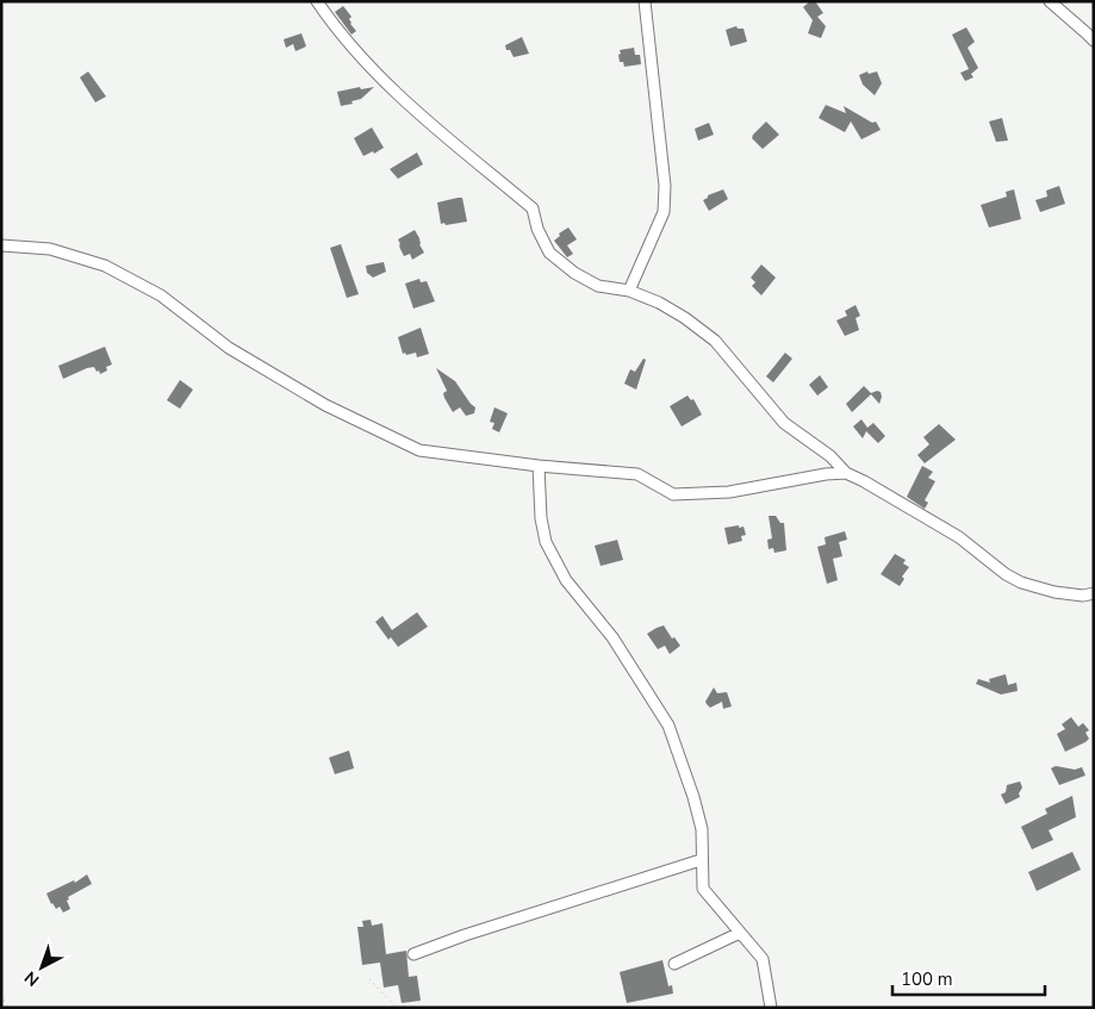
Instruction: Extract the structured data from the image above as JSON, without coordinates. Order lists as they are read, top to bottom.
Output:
{
  "scale_bar": "100 m",
  "north": "bottom left"
}
